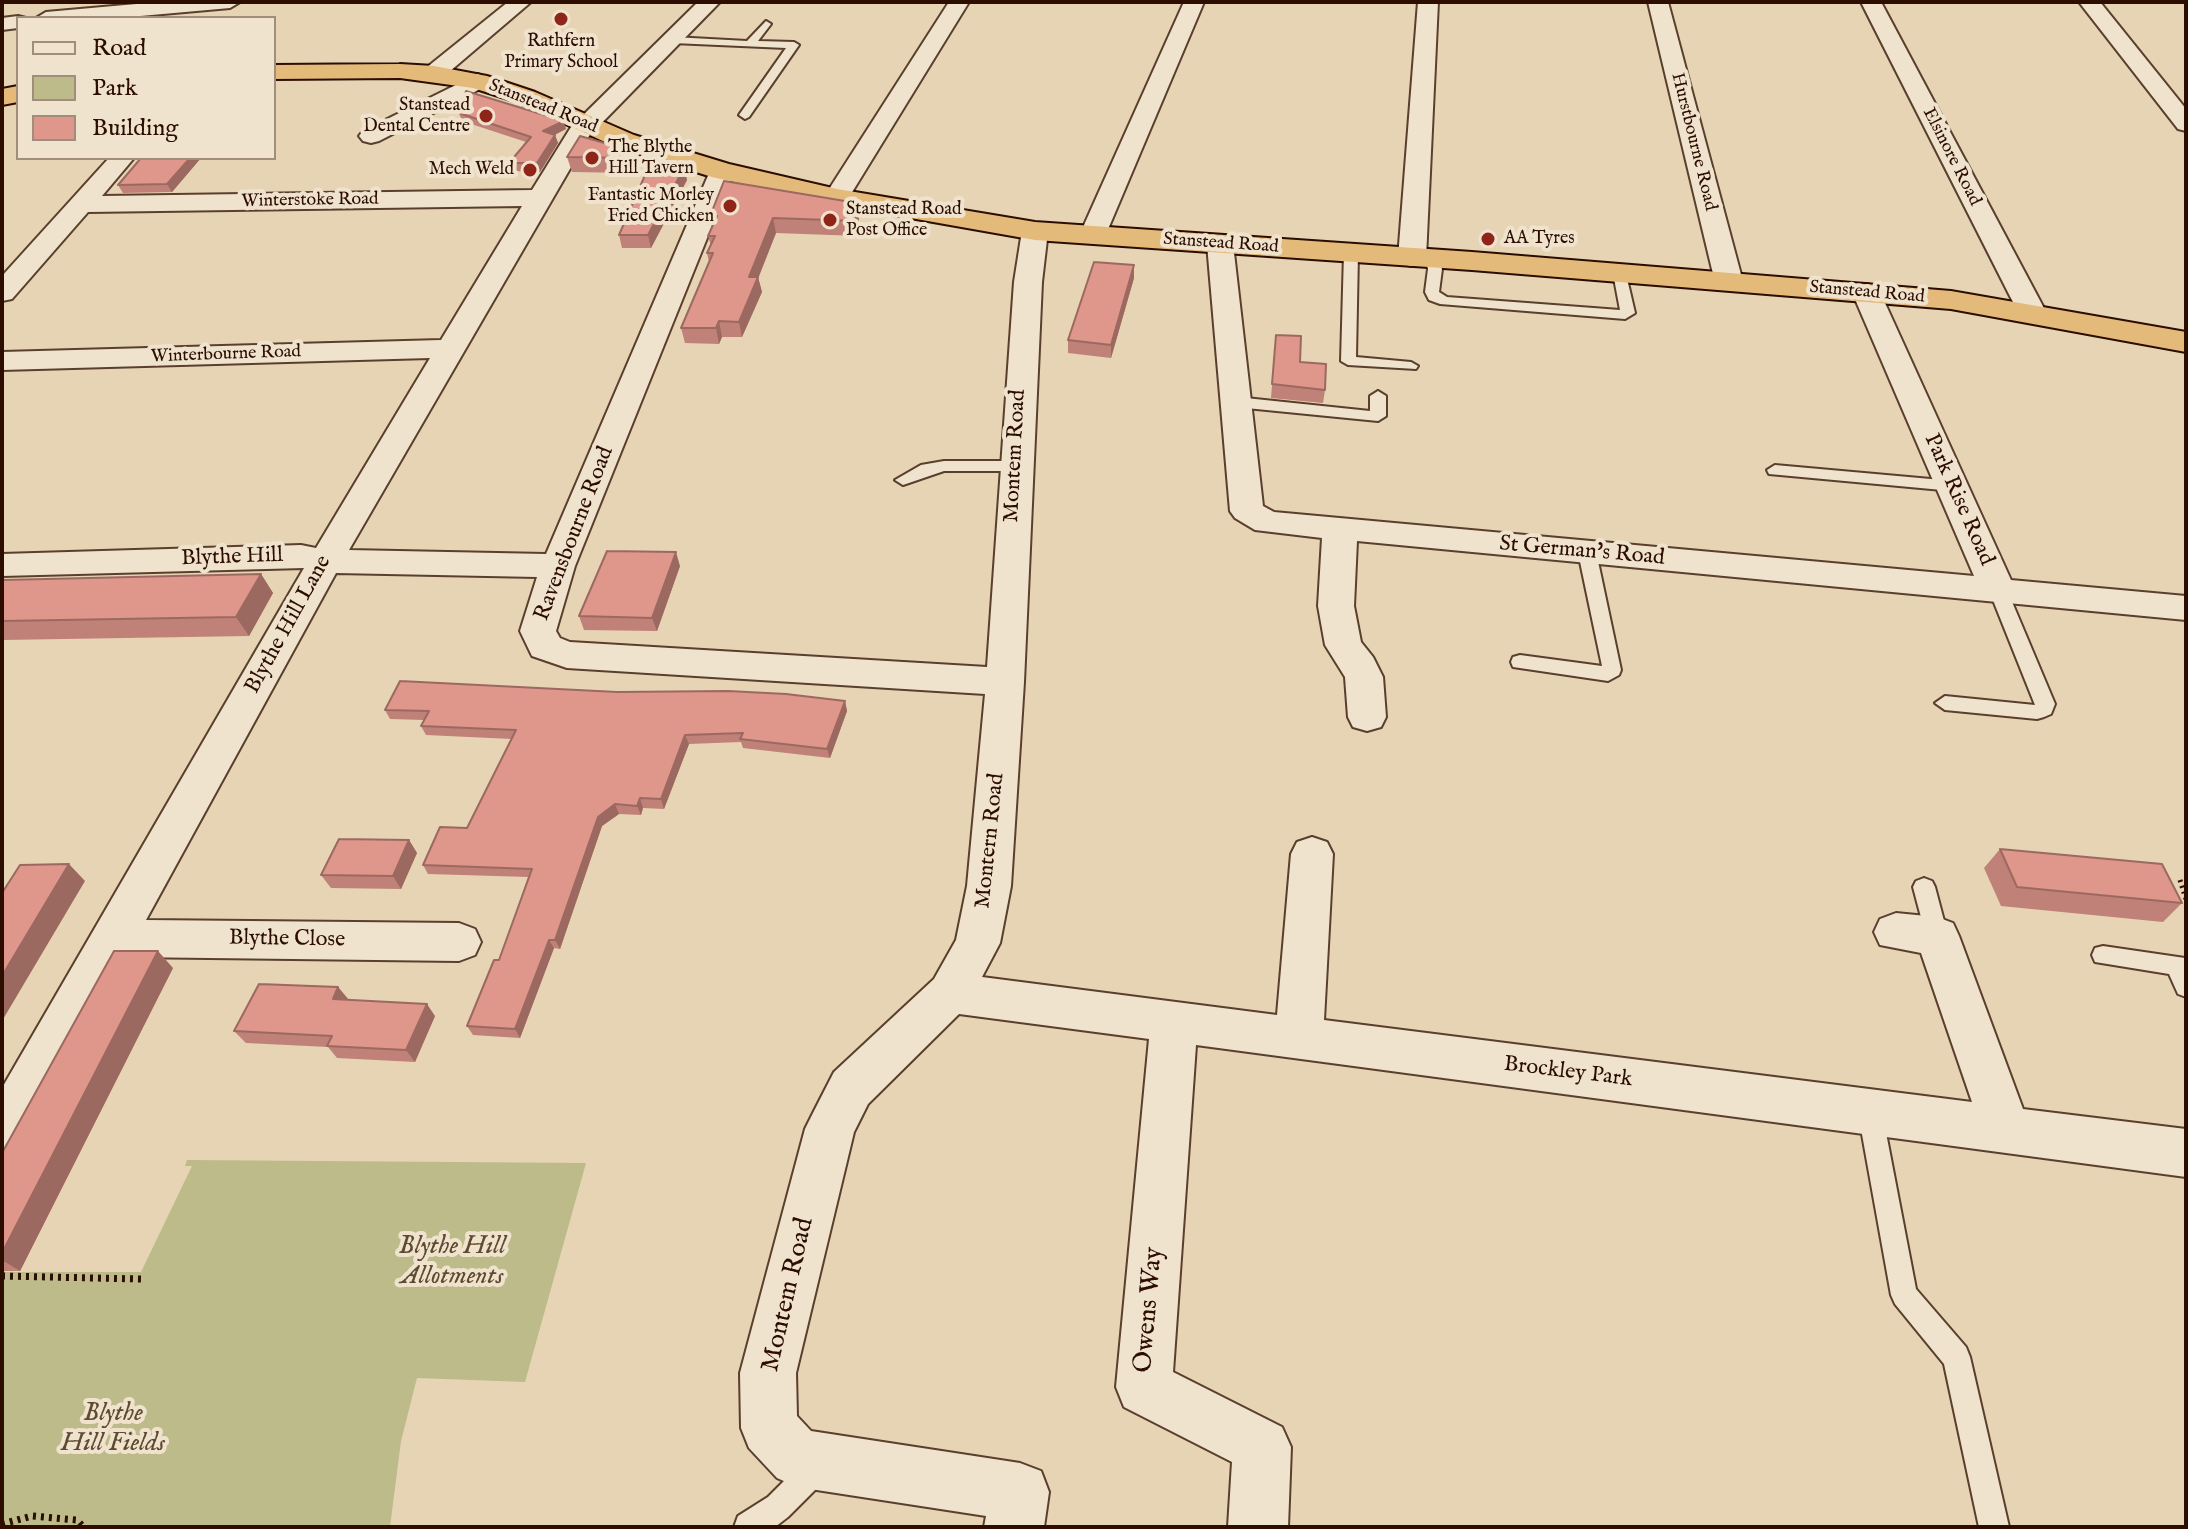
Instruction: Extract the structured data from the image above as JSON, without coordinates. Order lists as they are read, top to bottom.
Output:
{
  "streets": {
    "highway": ["Stanstead Road"],
    "street": [
      "Hurstbourne Road",
      "Elsinore Road",
      "Winterstoke Road",
      "Winterbourne Road",
      "Montem Road",
      "Park Rise Road",
      "Ravensbourne Road",
      "St German's Road",
      "Blythe Hill",
      "Blythe Hill Lane",
      "Montern Road",
      "Blythe Close",
      "Brockley Park",
      "Owens Way"
    ]
  },
  "crossings": [
    ["Stanstead Road", "Hurstbourne Road"],
    ["Stanstead Road", "Elsinore Road"],
    ["Stanstead Road", "Montem Road"],
    ["Stanstead Road", "Park Rise Road"],
    ["Stanstead Road", "Ravensbourne Road"],
    ["Stanstead Road", "St German's Road"],
    ["Stanstead Road", "Blythe Hill Lane"],
    ["Winterstoke Road", "Blythe Hill Lane"],
    ["Winterbourne Road", "Blythe Hill Lane"],
    ["Montem Road", "Ravensbourne Road"],
    ["Montem Road", "Montern Road"],
    ["Montem Road", "Brockley Park"],
    ["Park Rise Road", "St German's Road"],
    ["Ravensbourne Road", "Blythe Hill"],
    ["Ravensbourne Road", "Montern Road"],
    ["Blythe Hill", "Blythe Hill Lane"],
    ["Blythe Hill Lane", "Blythe Close"],
    ["Montern Road", "Brockley Park"],
    ["Brockley Park", "Owens Way"]
  ],
  "parks": ["Blythe Hill Allotments", "Blythe Hill Fields"],
  "places": [
    "Rathfern Primary School",
    "Stanstead Dental Centre",
    "The Blythe Hill Tavern",
    "Mech Weld",
    "Fantastic Morley Fried Chicken",
    "Stanstead Road Post Office",
    "AA Tyres"
  ],
  "legend": ["Road", "Park", "Building"]
}
